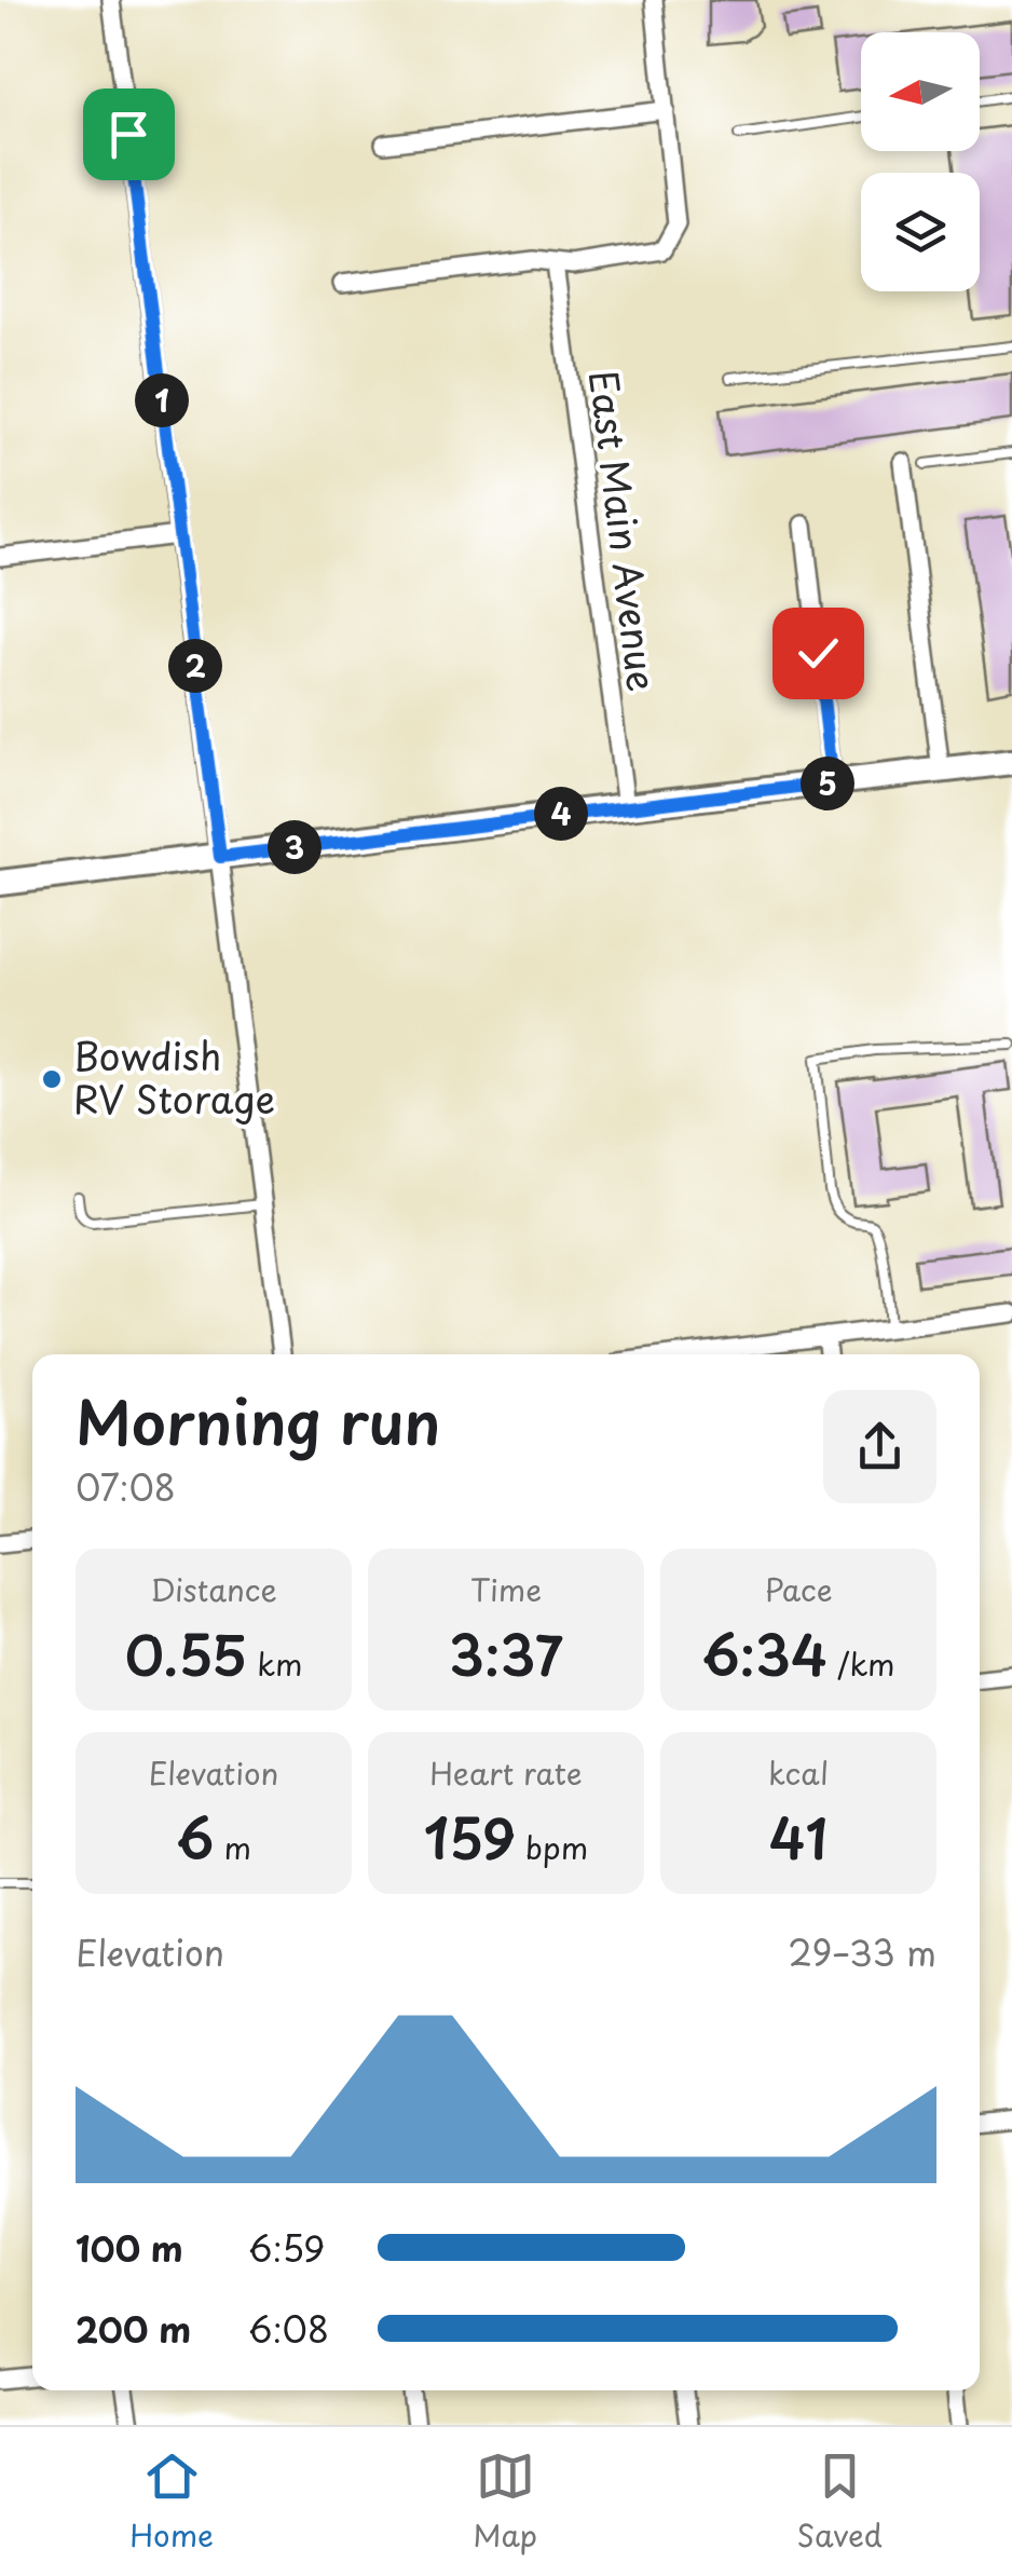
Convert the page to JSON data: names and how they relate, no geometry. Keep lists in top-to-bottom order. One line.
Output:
{"streets":{"street":["East Main Avenue"]},"places":["Bowdish RV Storage"],"north":"left","page":{"pins":["1","2","5","4","3"],"heading":["Morning run","07:08"],"stats":[["Distance","0.55 km"],["Time","3:37"],["Pace","6:34 /km"],["Elevation","6 m"],["Heart rate","159 bpm"],["kcal","41"]],"chart":["Elevation","29–33 m"],"list":[{"name":"100 m","note":"6:59"},{"name":"200 m","note":"6:08"}],"tabs":["Home","Map","Saved"]}}
